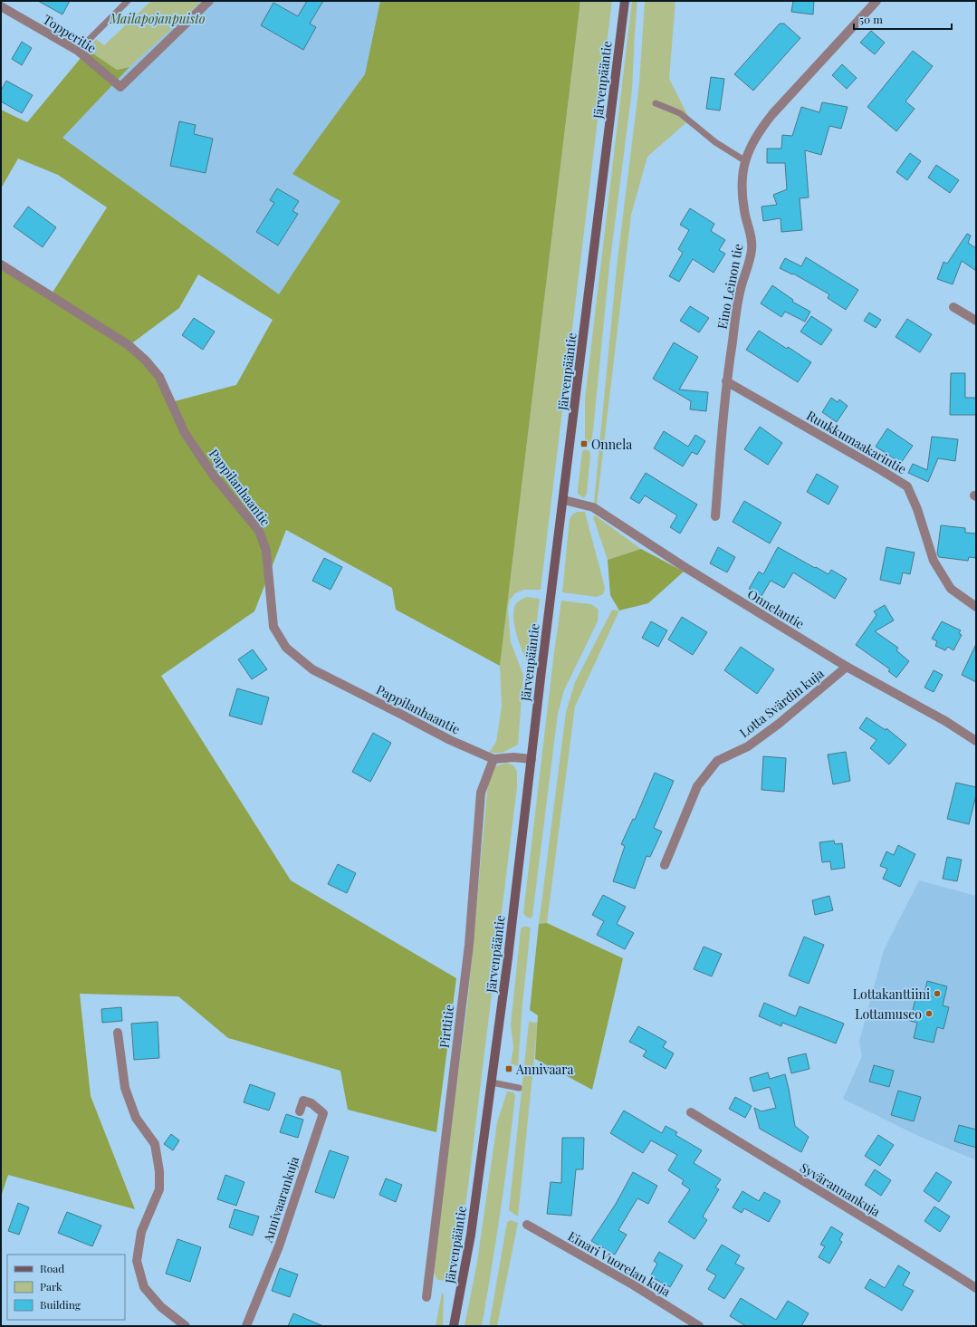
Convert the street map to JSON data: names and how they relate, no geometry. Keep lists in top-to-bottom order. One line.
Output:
{"streets":{"main road":["Järvenpääntie"],"street":["Topperitie","Eino Leinon tie","Ruukkumaakarintie","Pappilanhaantie","Onnelantie","Lotta Svärdin kuja","Pirttitie","Syvärannankuja","Annivaarankuja","Einari Vuorelan kuja"]},"crossings":[["Järvenpääntie","Pappilanhaantie"],["Järvenpääntie","Onnelantie"],["Eino Leinon tie","Ruukkumaakarintie"],["Pappilanhaantie","Pirttitie"],["Onnelantie","Lotta Svärdin kuja"]],"parks":["Mailapojanpuisto"],"places":{"transit":["Onnela","Annivaara"],"other":["Lottakanttiini","Lottamuseo"]},"legend":["Road","Park","Building"],"scale_bar":"50 m"}
